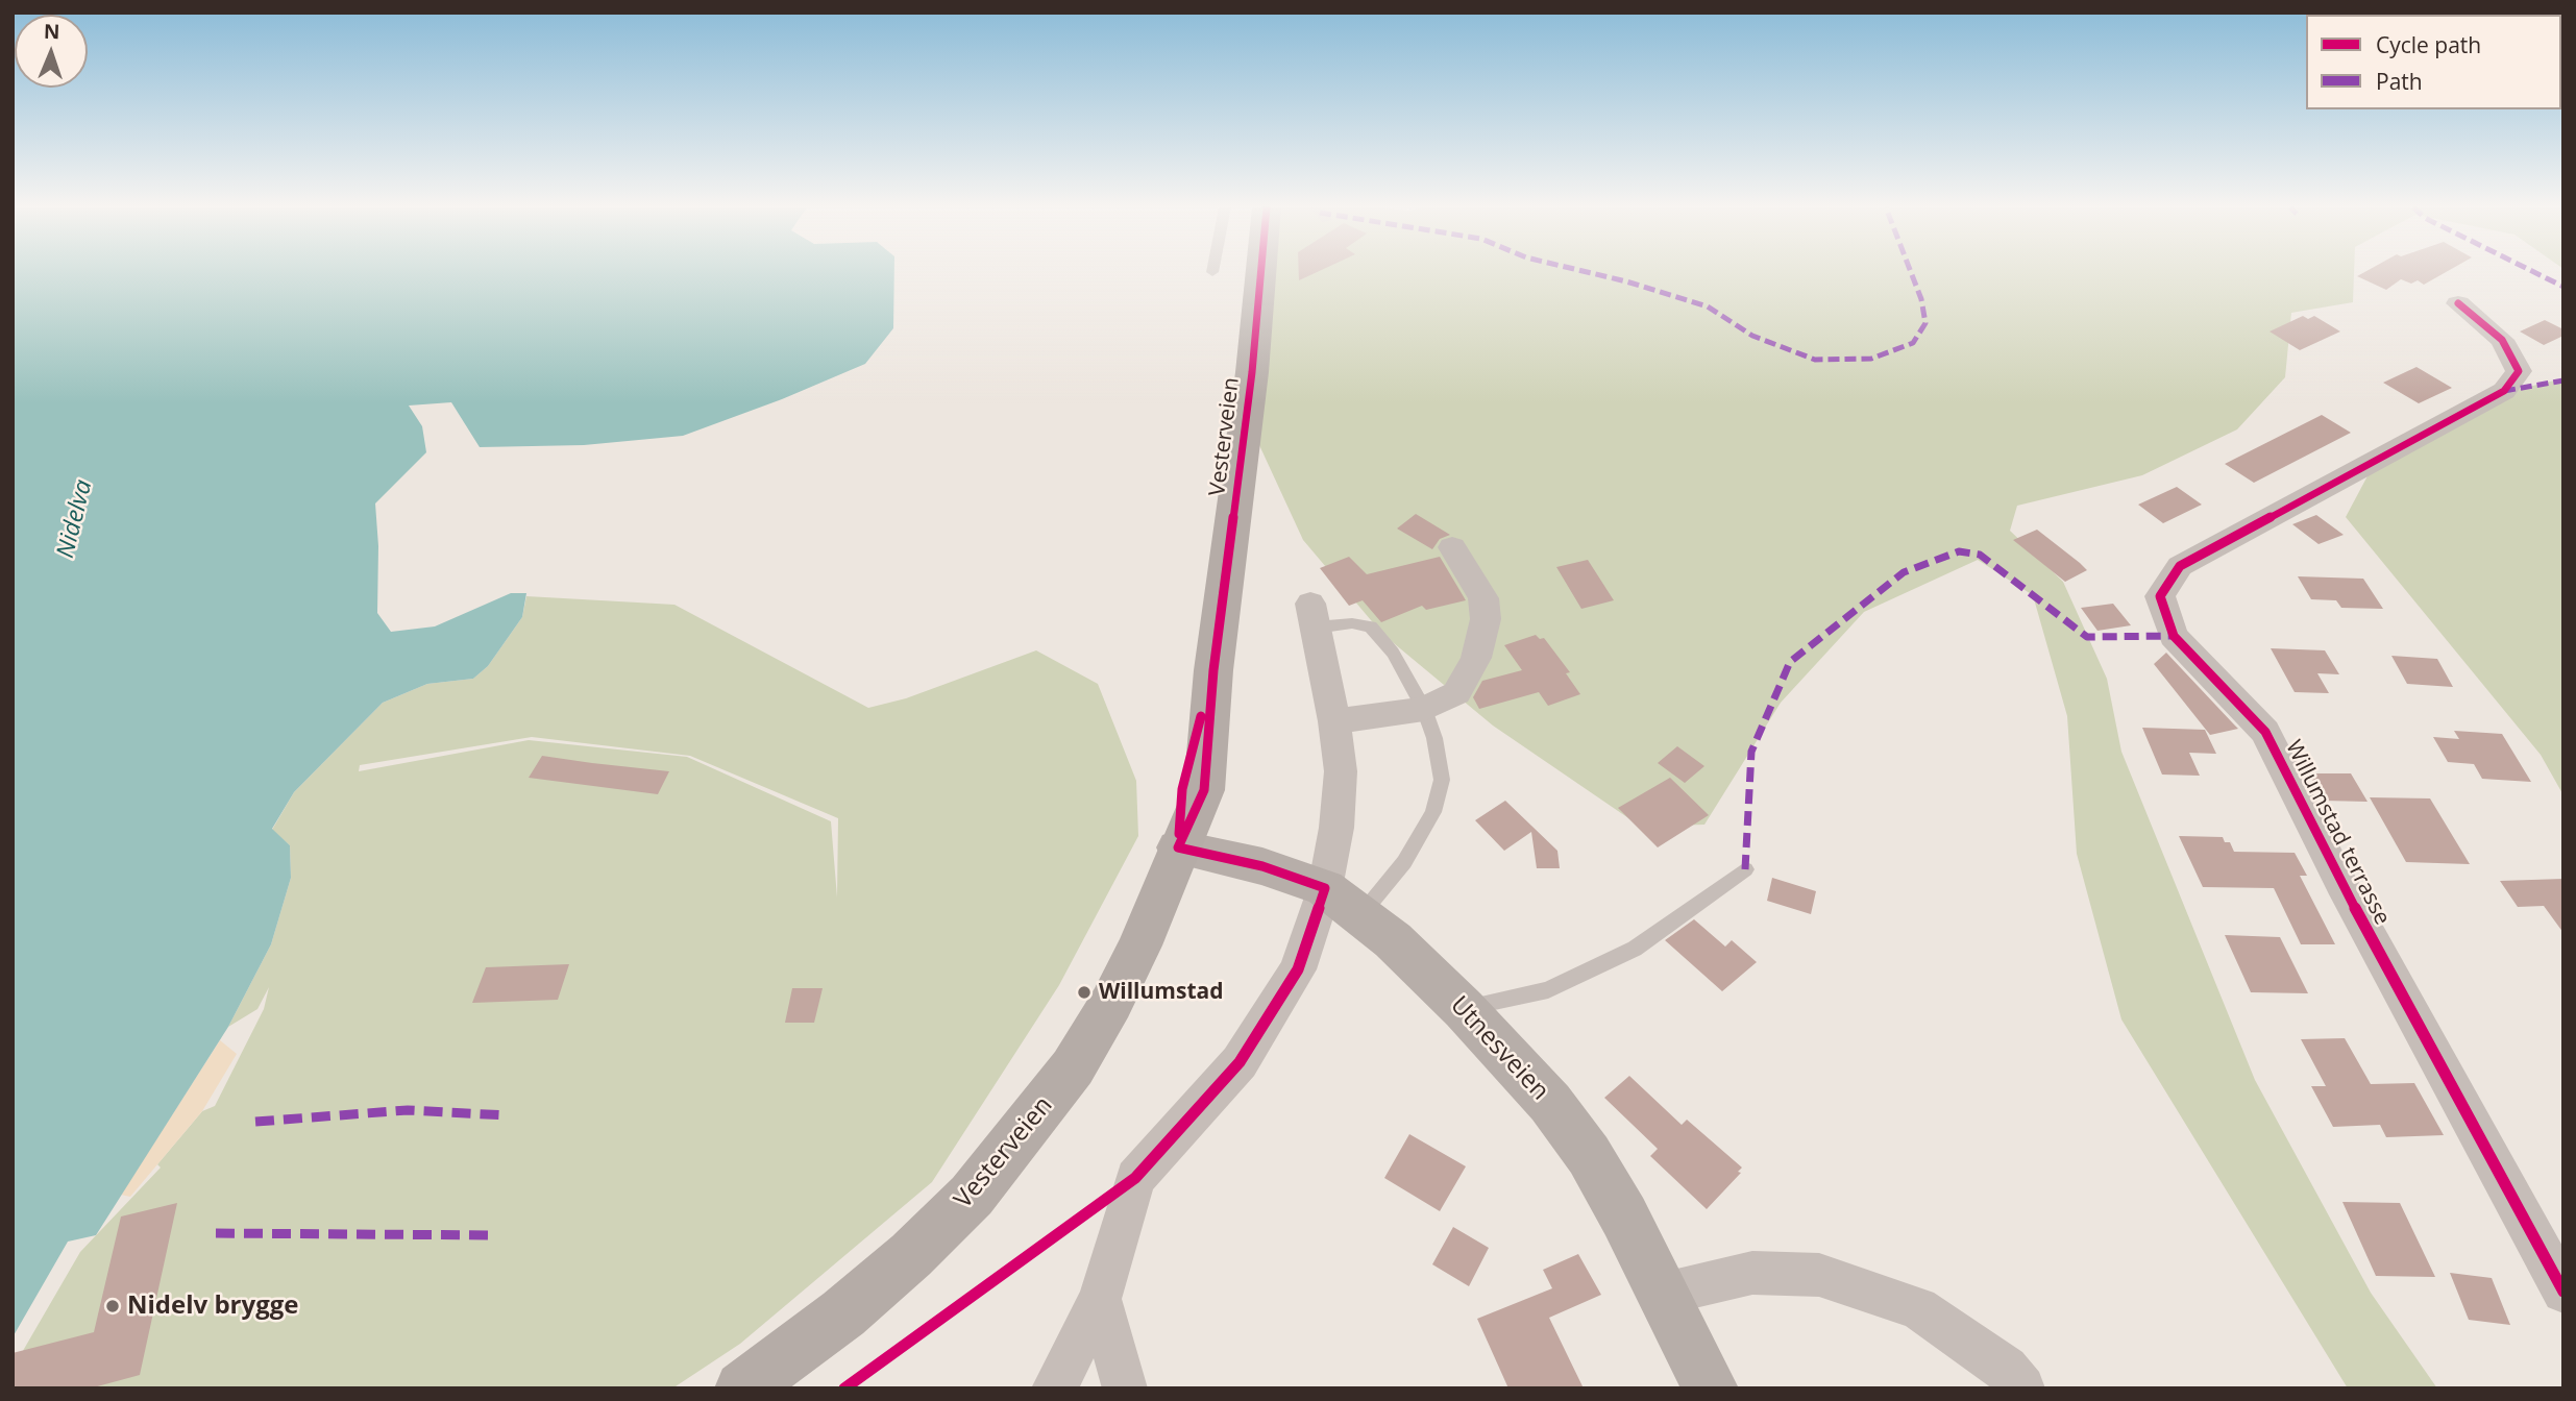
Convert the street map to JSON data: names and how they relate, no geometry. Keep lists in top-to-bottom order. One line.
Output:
{"streets":{"main road":["Vesterveien","Utnesveien"],"street":["Willumstad terrasse"]},"crossings":[["Vesterveien","Utnesveien"]],"water":["Nidelva"],"places":["Willumstad","Nidelv brygge"],"legend":["Cycle path","Path"],"north":"top"}
